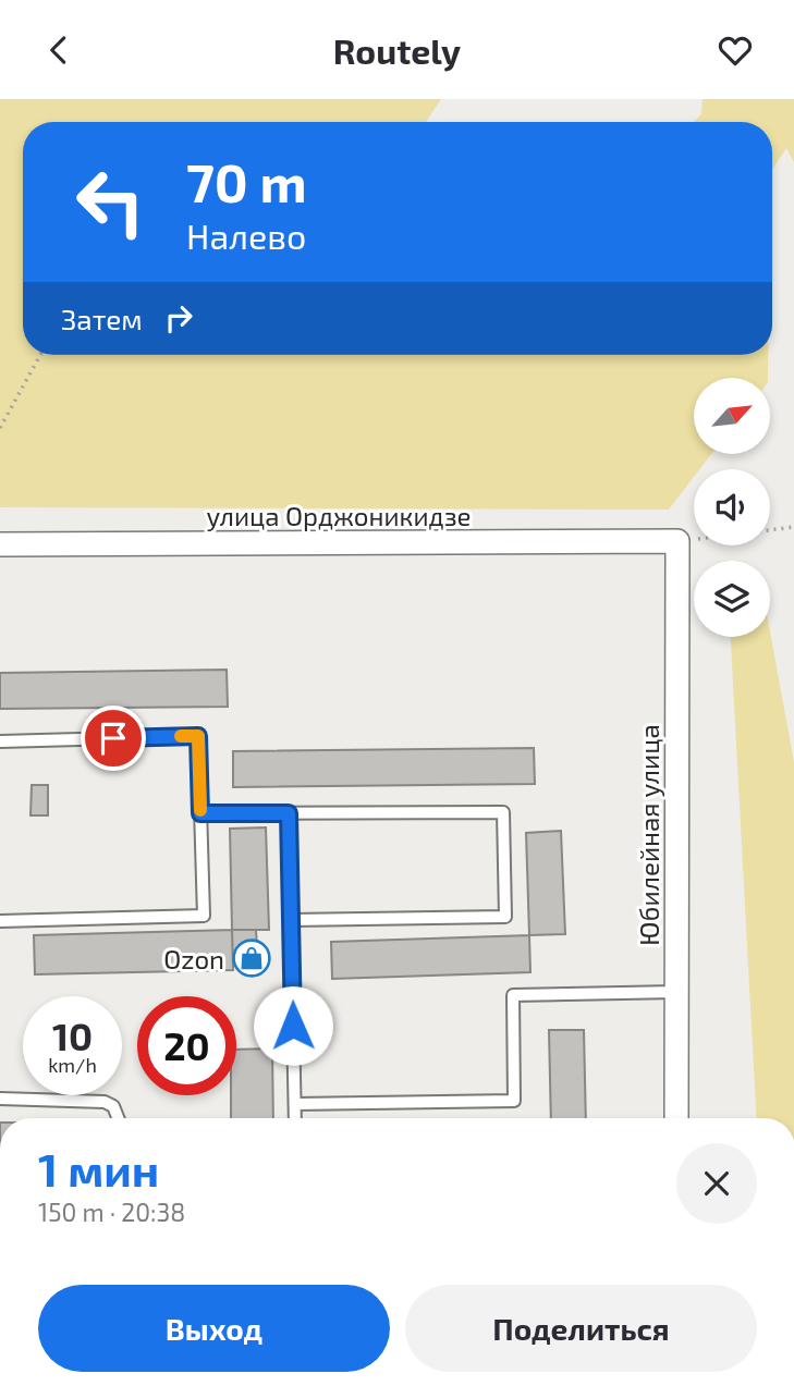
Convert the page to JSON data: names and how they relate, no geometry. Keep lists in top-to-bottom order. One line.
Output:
{"streets":{"street":["улица Орджоникидзе","Юбилейная улица"]},"crossings":[["улица Орджоникидзе","Юбилейная улица"]],"places":{"shop":["Ozon"]},"north":"top right","page":{"header":"Routely","turn":["70 m","Налево"],"then":"Затем","speed":"10 km/h","limit":"20","heading":["1 мин","150 m · 20:38"],"buttons":["Выход","Поделиться"]}}
